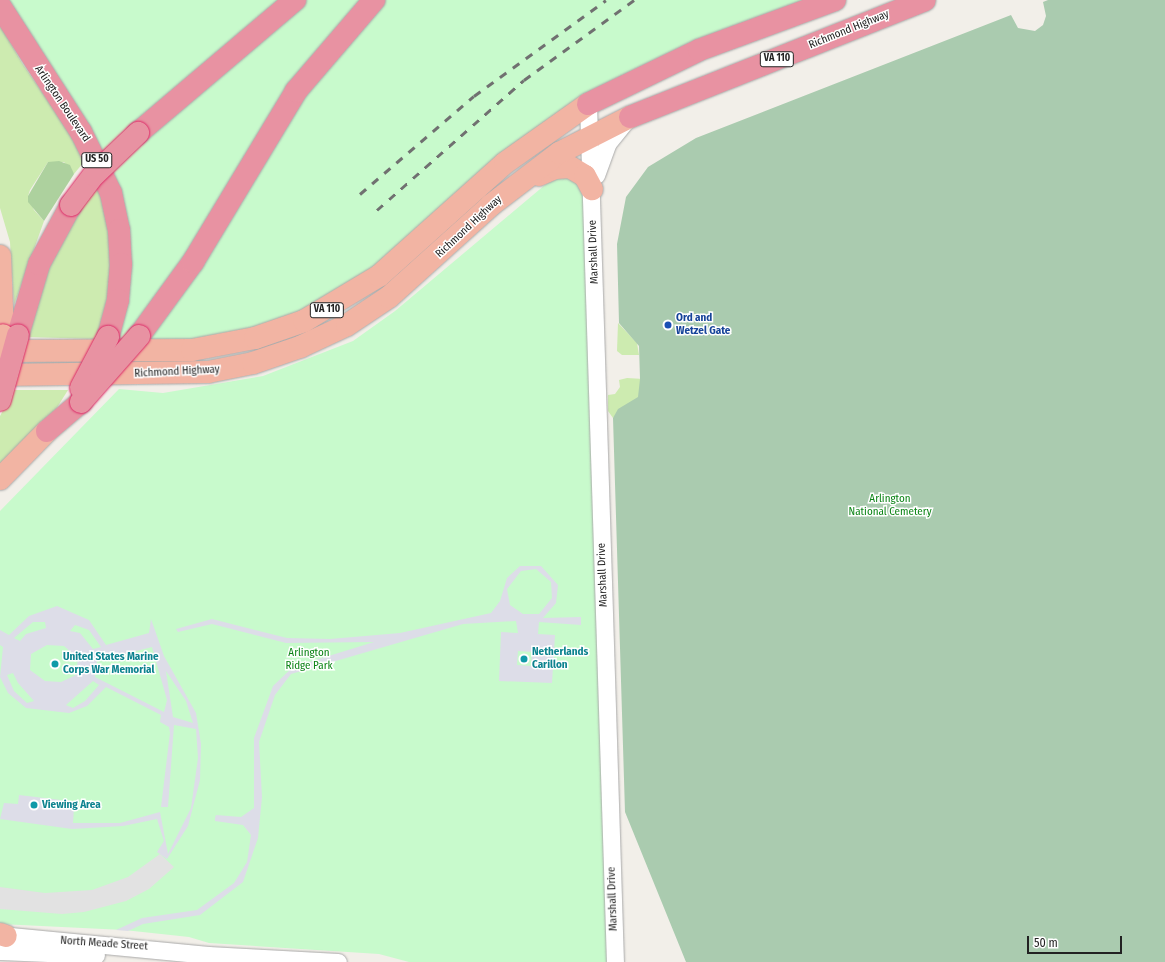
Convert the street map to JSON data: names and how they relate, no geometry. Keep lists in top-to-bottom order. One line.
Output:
{"streets":{"highway":["Richmond Highway","VA 110","Arlington Boulevard","US 50"],"street":["Marshall Drive","North Meade Street"]},"crossings":[["Richmond Highway","Marshall Drive"]],"parks":["Arlington National Cemetery","Arlington Ridge Park"],"places":["Ord and Wetzel Gate","Netherlands Carillon","United States Marine Corps War Memorial","Viewing Area"],"scale_bar":"50 m"}
